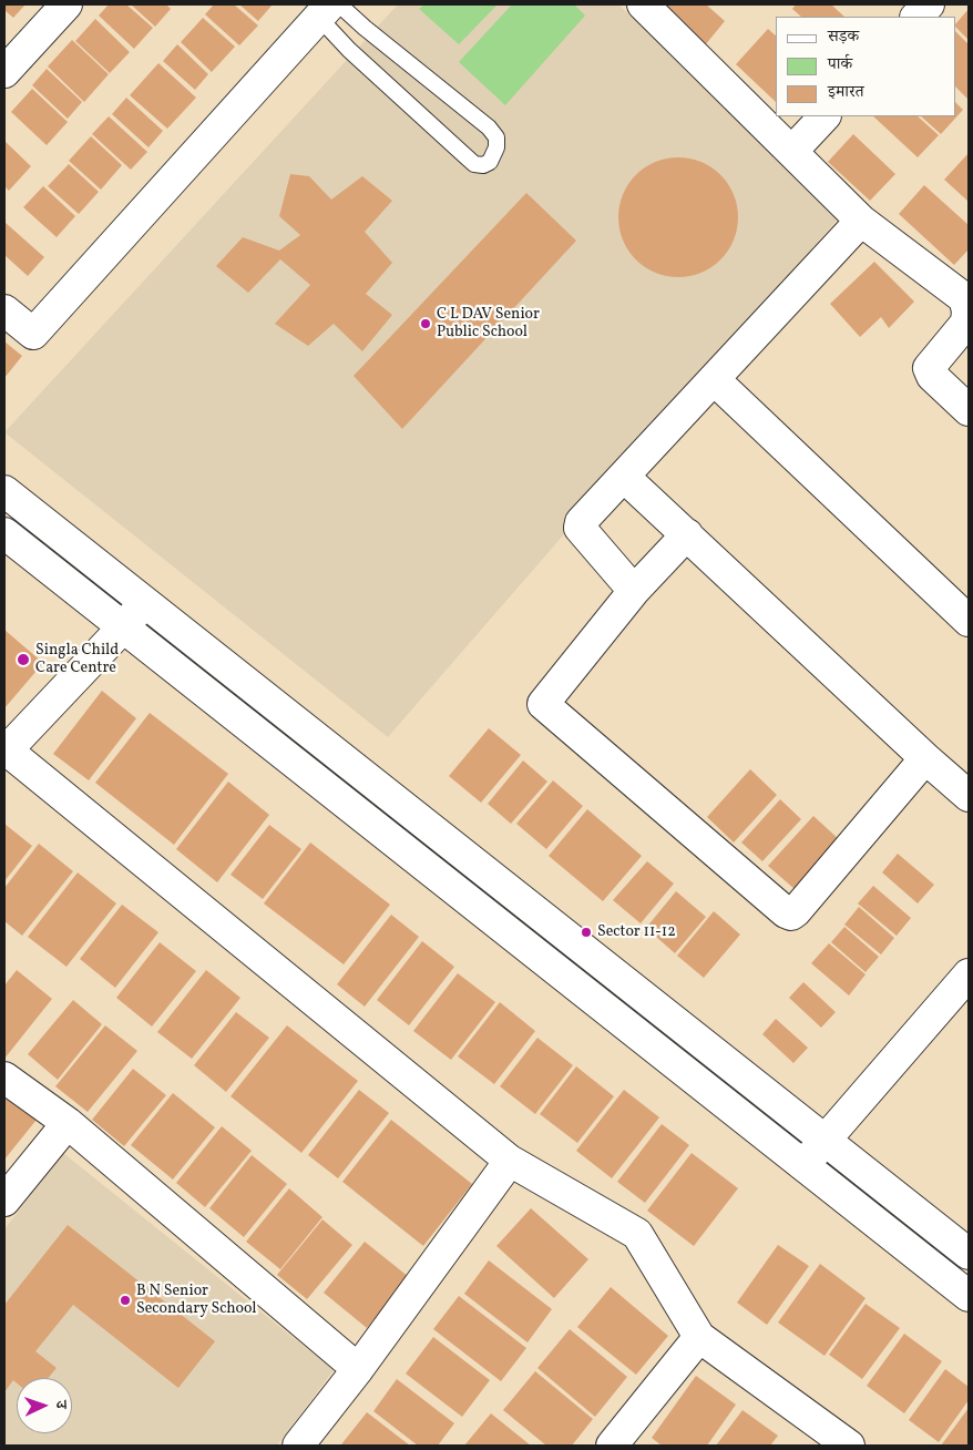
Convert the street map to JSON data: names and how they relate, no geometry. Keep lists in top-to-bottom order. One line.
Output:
{"places":["C L DAV Senior Public School","Singla Child Care Centre","Sector 11-12","B N Senior Secondary School"],"legend":["सड़क","पार्क","इमारत"],"north":"right"}
